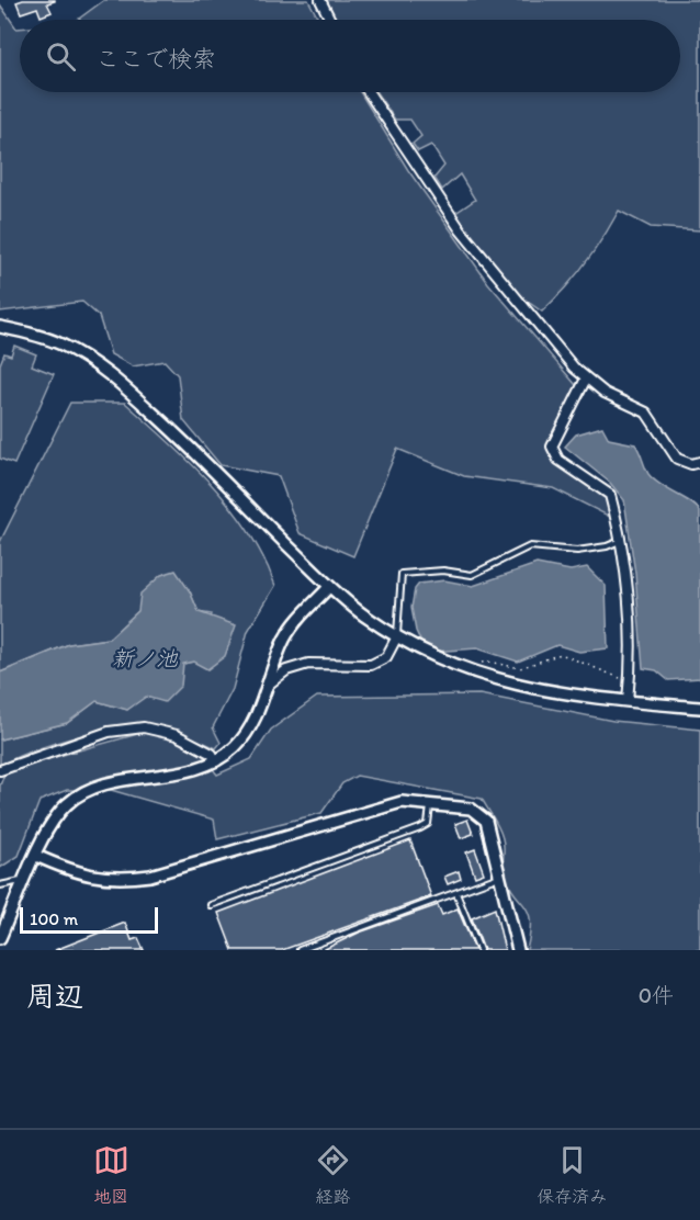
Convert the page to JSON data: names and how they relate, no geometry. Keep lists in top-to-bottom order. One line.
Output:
{"water":["新ノ池"],"scale_bar":"100 m","page":{"search":"ここで検索","scale":"100 m","heading":["周辺","0件"],"nav":["地図","経路","保存済み"]}}
